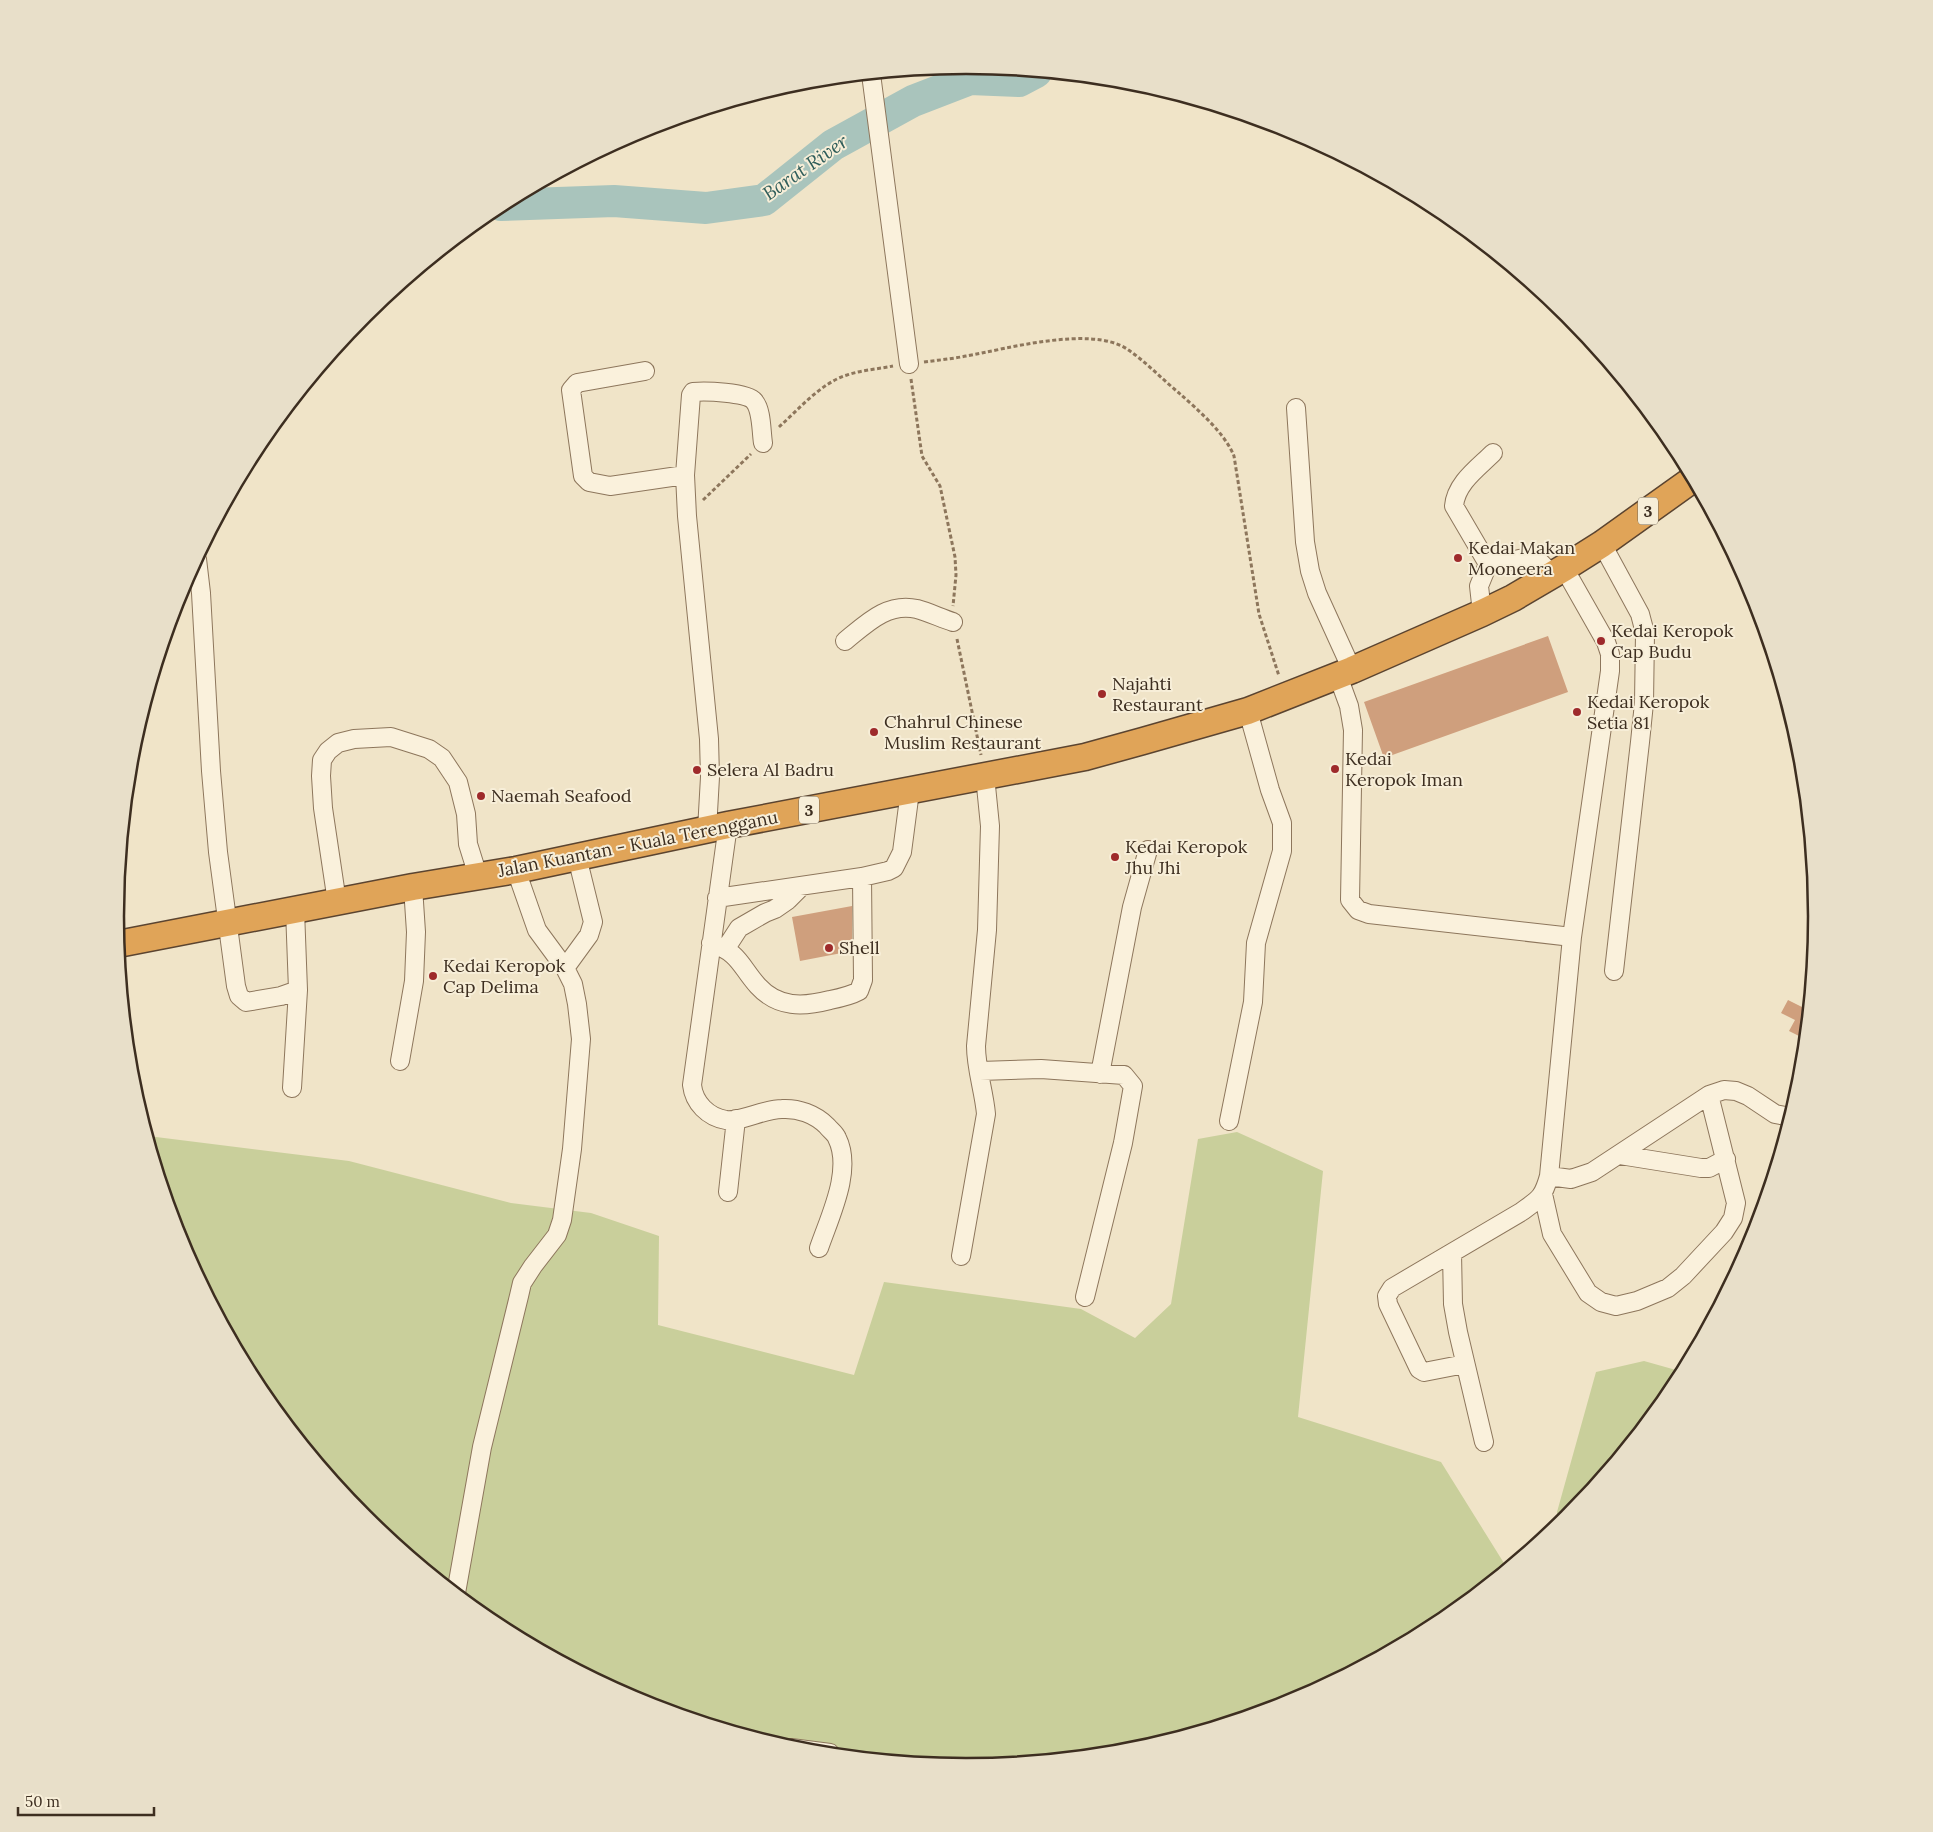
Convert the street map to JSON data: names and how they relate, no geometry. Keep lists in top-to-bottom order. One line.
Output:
{"streets":{"highway":["3","Jalan Kuantan - Kuala Terengganu"]},"water":["Barat River"],"places":["Kedai Makan Mooneera","Kedai Keropok Cap Budu","Najahti Restaurant","Kedai Keropok Setia 81","Chahrul Chinese Muslim Restaurant","Kedai Keropok Iman","Selera Al Badru","Naemah Seafood","Kedai Keropok Jhu Jhi","Shell","Kedai Keropok Cap Delima"],"scale_bar":"50 m"}
